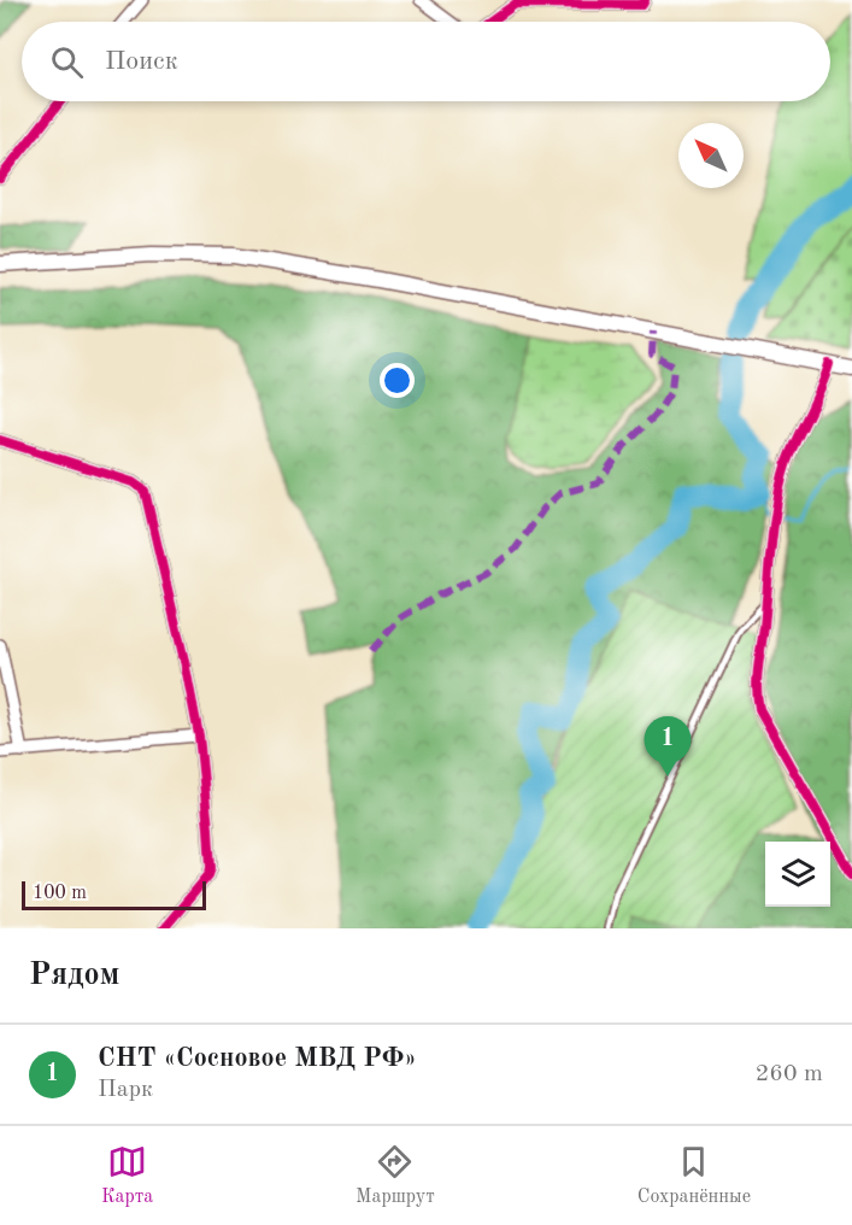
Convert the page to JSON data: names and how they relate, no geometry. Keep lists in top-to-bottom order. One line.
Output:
{"scale_bar":"100 m","north":"top left","page":{"search":"Поиск","pins":"1","scale":"100 m","heading":"Рядом","list":[{"mark":"1","name":"СНТ «Сосновое МВД РФ»","note":"Парк","value":"260 m"}],"nav":["Карта","Маршрут","Сохранённые"]}}
